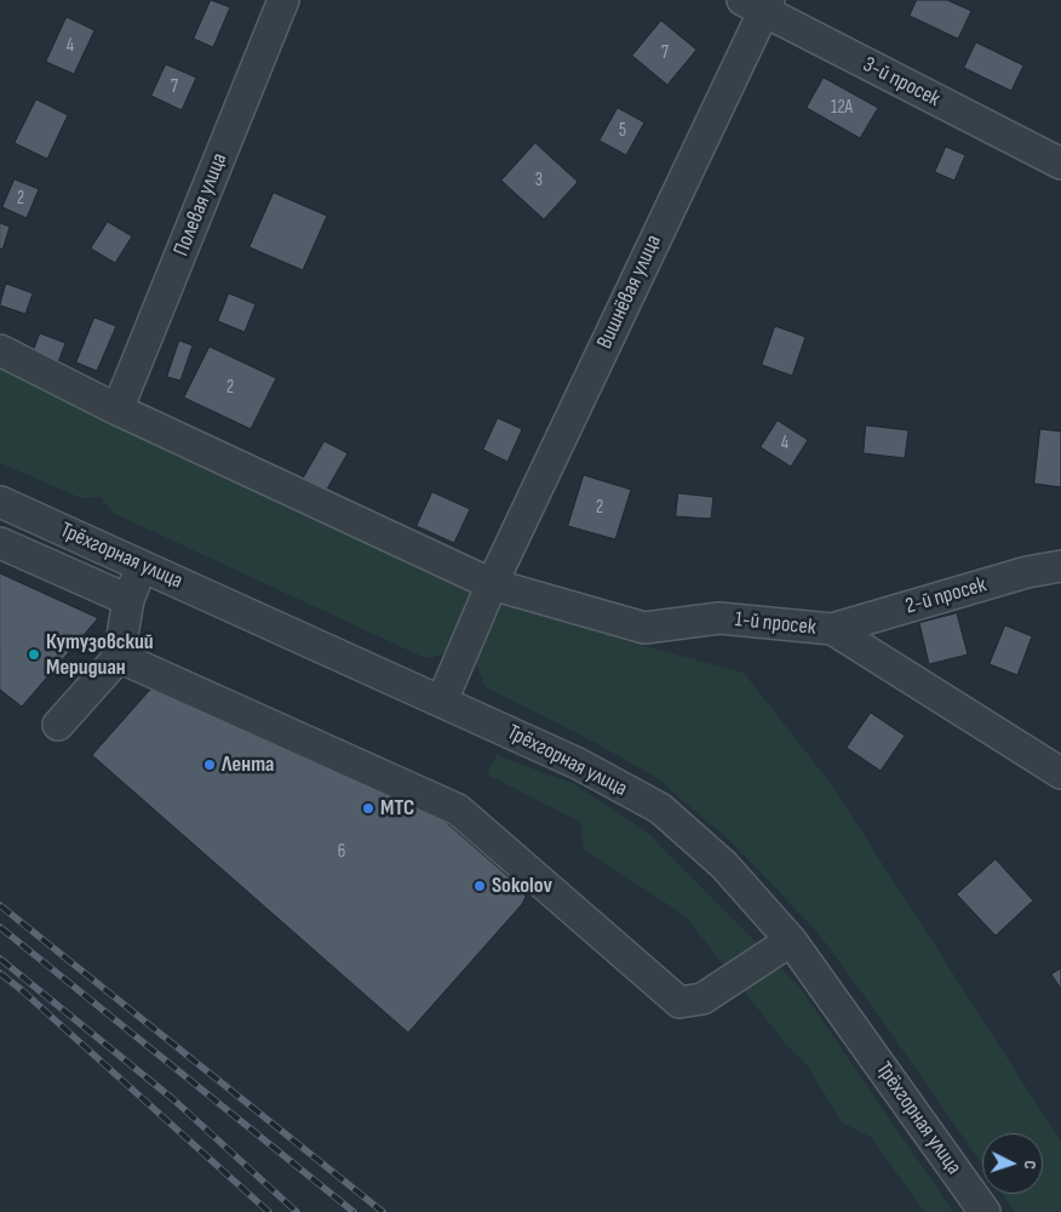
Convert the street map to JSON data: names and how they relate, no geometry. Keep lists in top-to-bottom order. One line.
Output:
{"streets":{"street":["3-й просек","Полевая улица","Вишнёвая улица","Трёхгорная улица","2-й просек","1-й просек"]},"crossings":[["3-й просек","Вишнёвая улица"],["Полевая улица","1-й просек"],["Вишнёвая улица","Трёхгорная улица"],["Вишнёвая улица","1-й просек"],["2-й просек","1-й просек"]],"places":["Кутузовский Меридиан","Лента","МТС","Sokolov"],"house_numbers":["4","7","7","12А","5","3","2","2","4","2","6"],"north":"right"}
